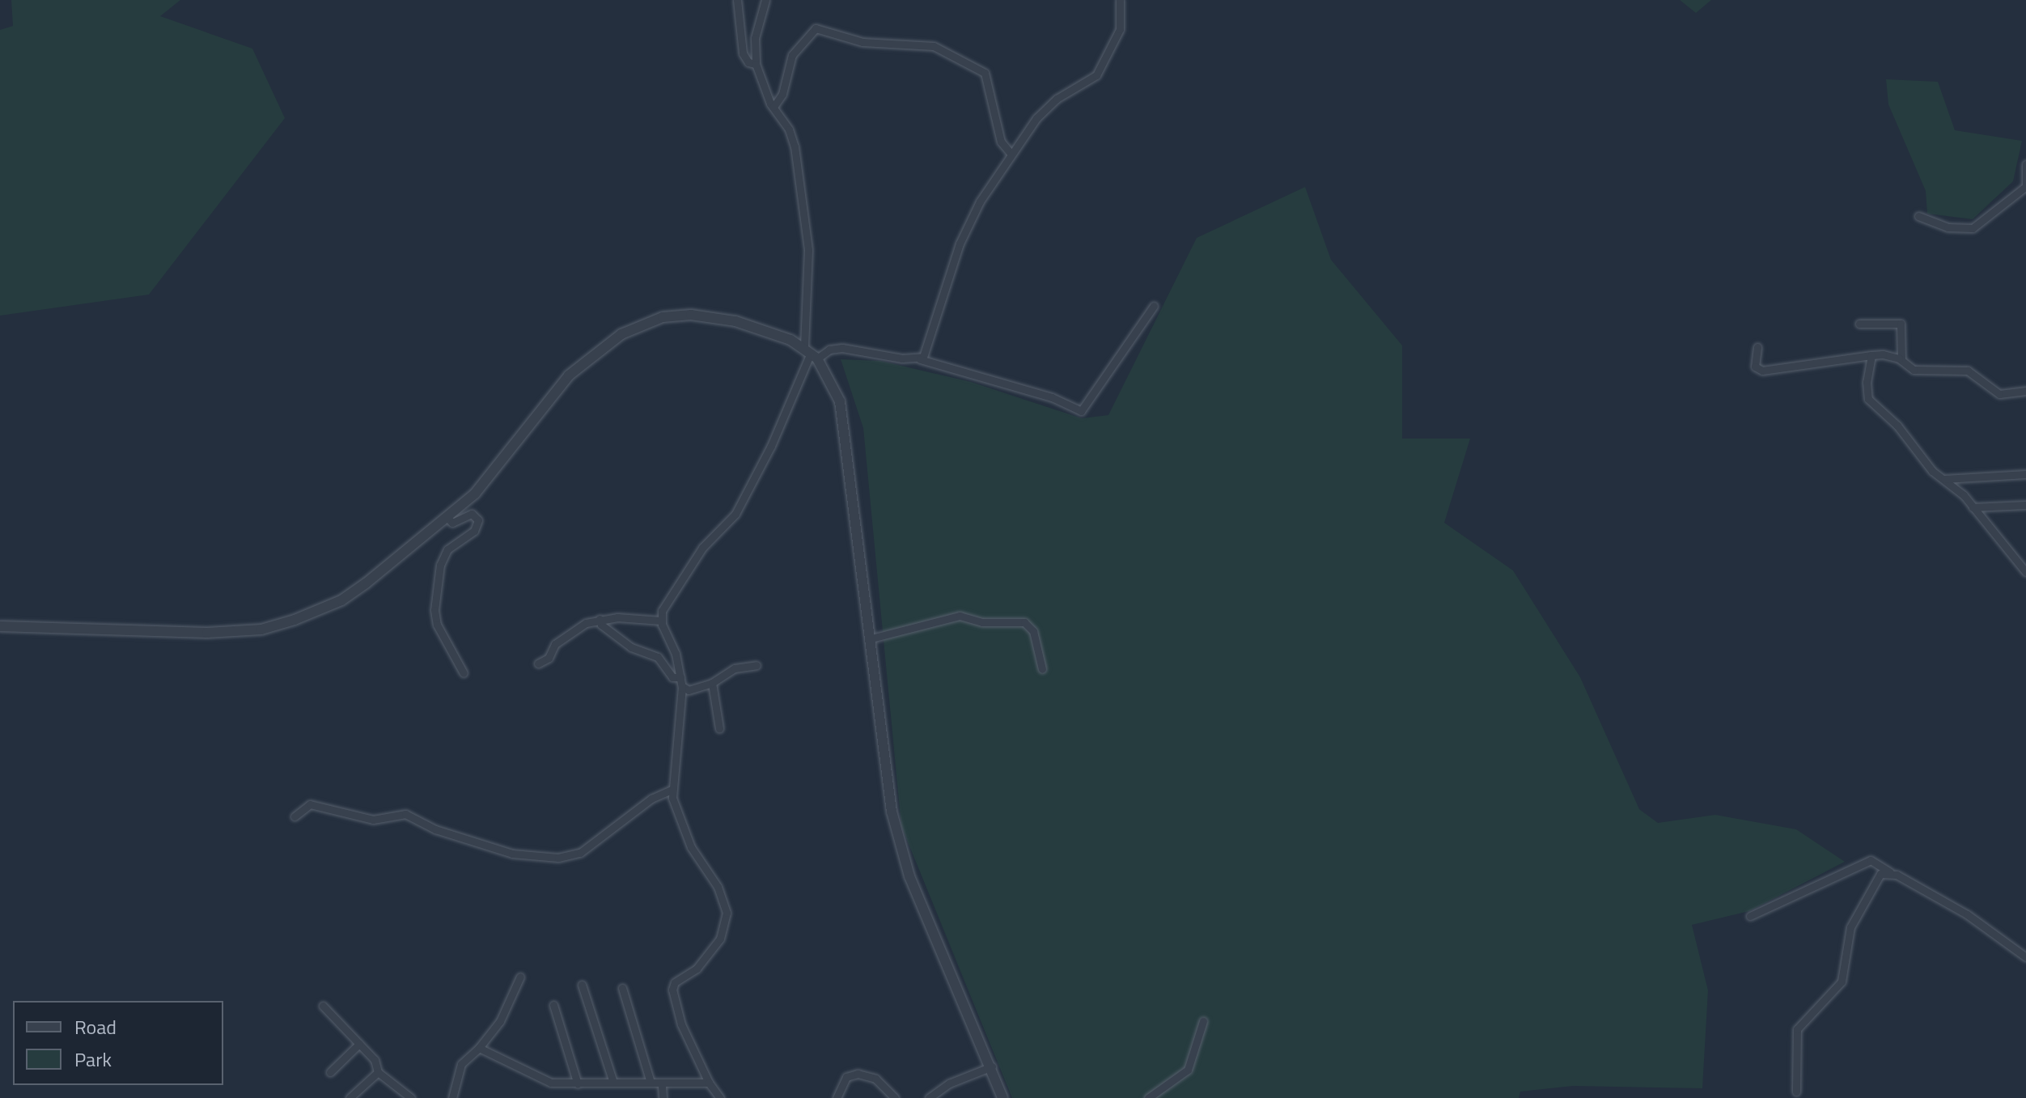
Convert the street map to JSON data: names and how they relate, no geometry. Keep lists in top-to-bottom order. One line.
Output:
{"legend":["Road","Park"]}
